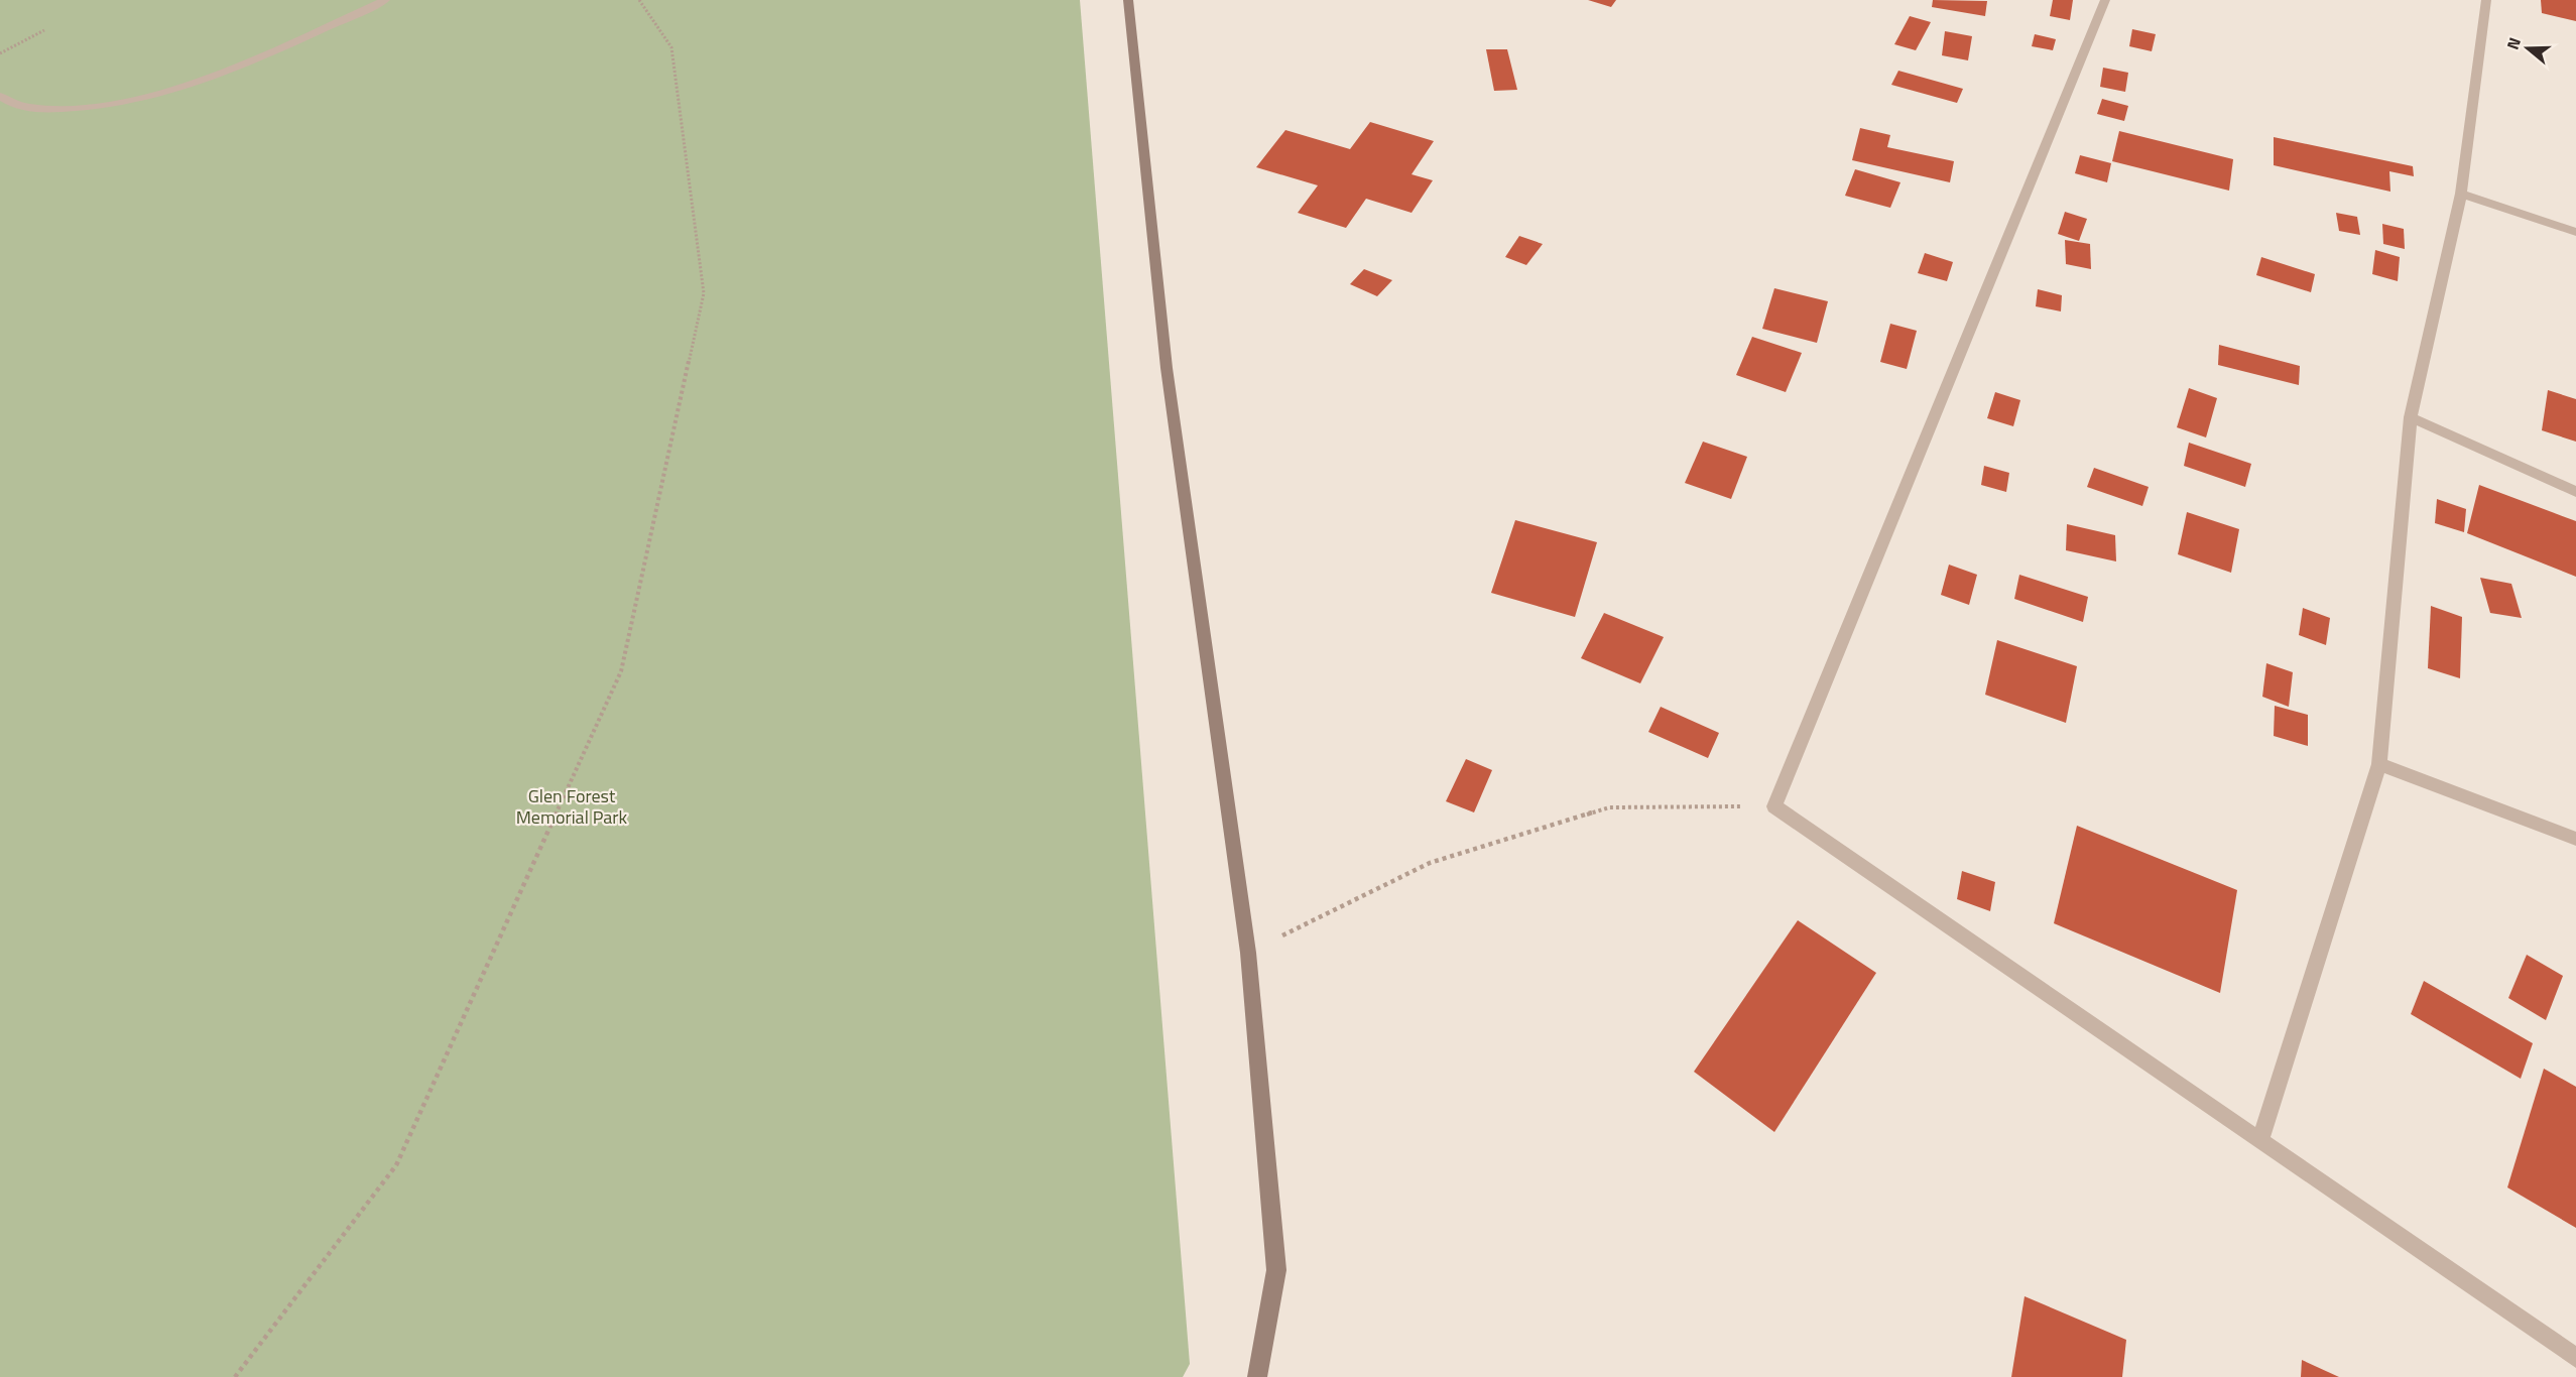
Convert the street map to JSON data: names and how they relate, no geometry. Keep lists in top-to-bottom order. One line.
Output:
{"parks":["Glen Forest Memorial Park"],"north":"left"}
